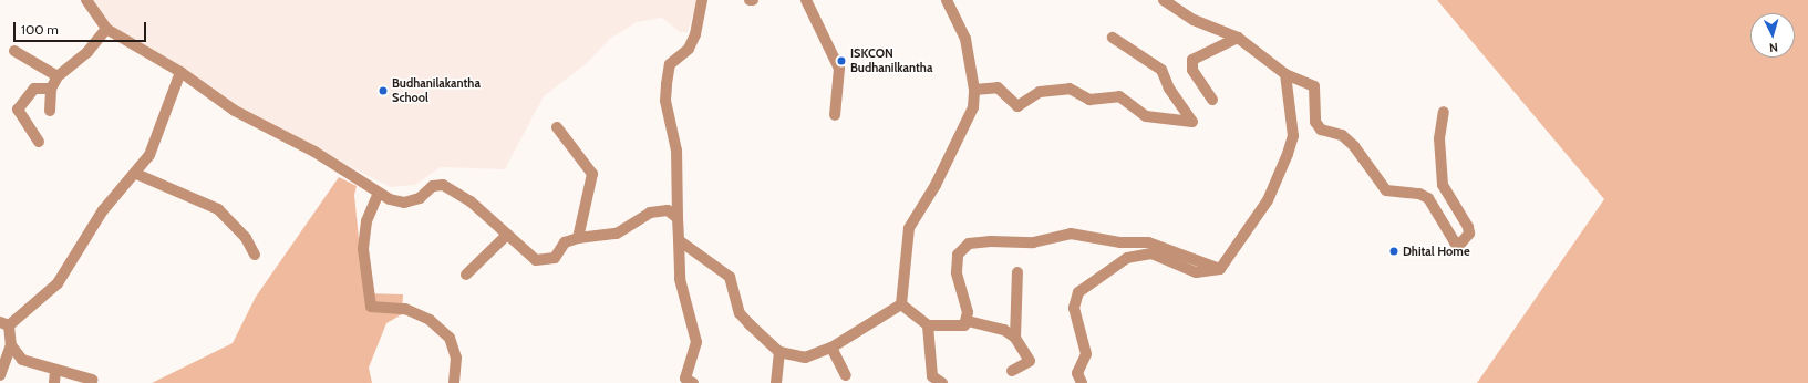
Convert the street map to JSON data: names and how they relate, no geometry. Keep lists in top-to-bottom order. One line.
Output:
{"places":["ISKCON Budhanilkantha","Budhanilakantha School","Dhital Home"],"scale_bar":"100 m","north":"bottom"}
